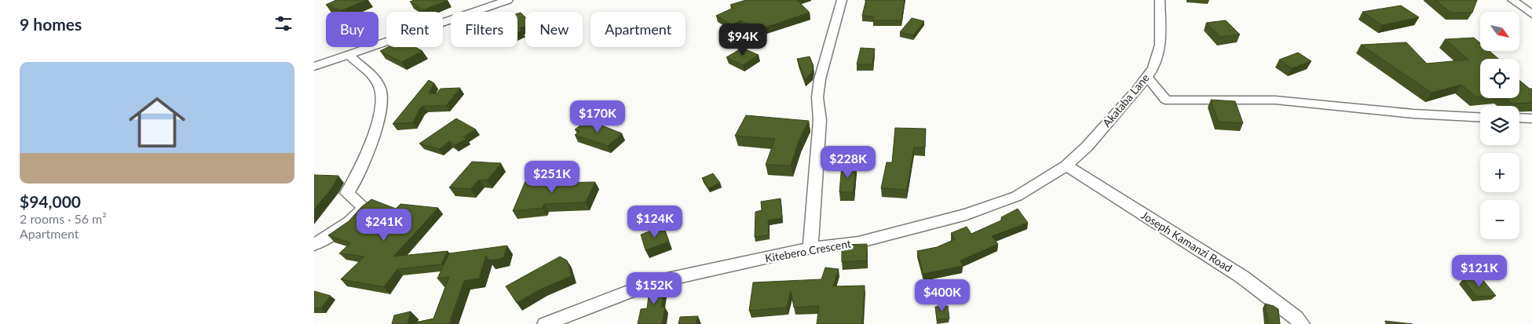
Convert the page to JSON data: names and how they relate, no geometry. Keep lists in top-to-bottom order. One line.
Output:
{"streets":{"street":["Akataba Lane","Joseph Kamanzi Road","Kitebero Crescent"]},"crossings":[["Akataba Lane","Joseph Kamanzi Road"],["Akataba Lane","Kitebero Crescent"],["Joseph Kamanzi Road","Kitebero Crescent"]],"north":"bottom right","page":{"heading":"9 homes","map_buttons":["+","−"],"chip":["Buy","Rent","Filters","New","Apartment"],"price":["$94K","$170K","$228K","$251K","$124K","$241K","$121K","$152K","$400K"],"list":[{"name":"$94,000","note":"2 rooms · 56 m² · Apartment"}]}}
